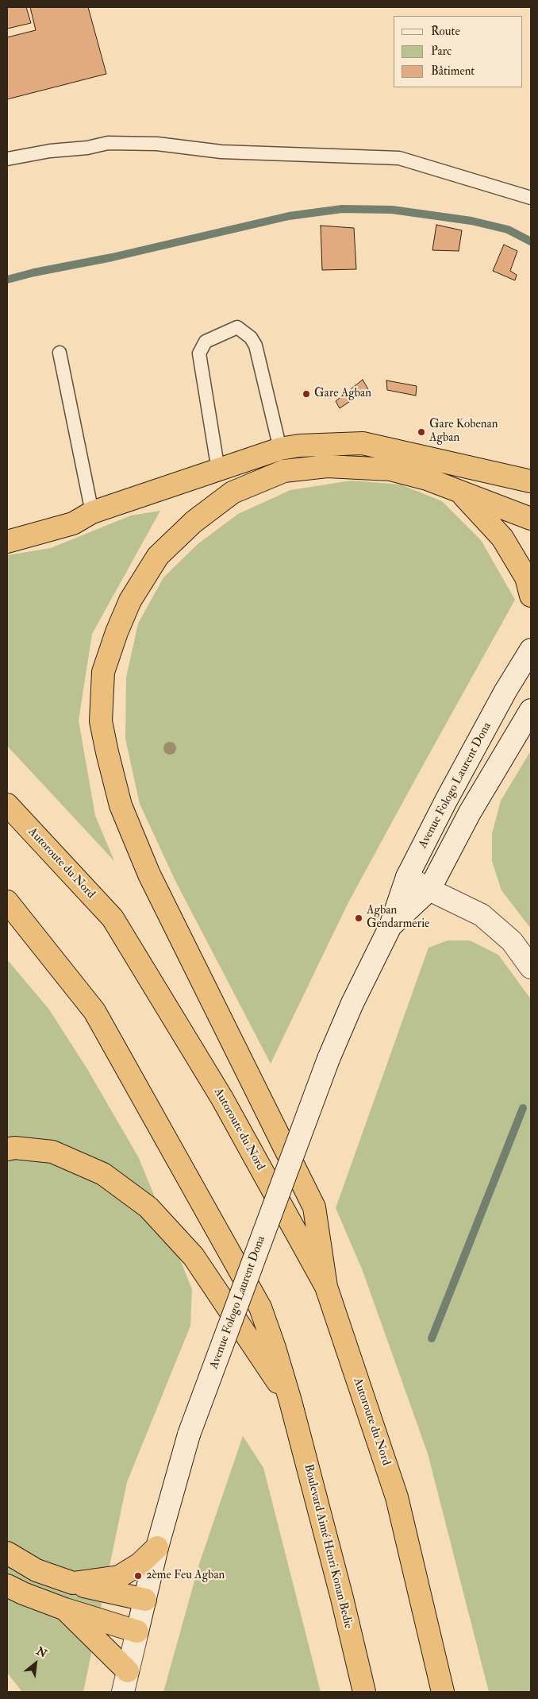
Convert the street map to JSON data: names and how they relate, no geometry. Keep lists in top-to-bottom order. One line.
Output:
{"streets":{"highway":["Autoroute du Nord","Boulevard Aimé Henri Konan Bedie"],"main road":["Avenue Fologo Laurent Dona"]},"places":["Gare Agban","Gare Kobenan Agban","Agban Gendarmerie","2ème Feu Agban"],"legend":["Route","Parc","Bâtiment"],"north":"top right"}
